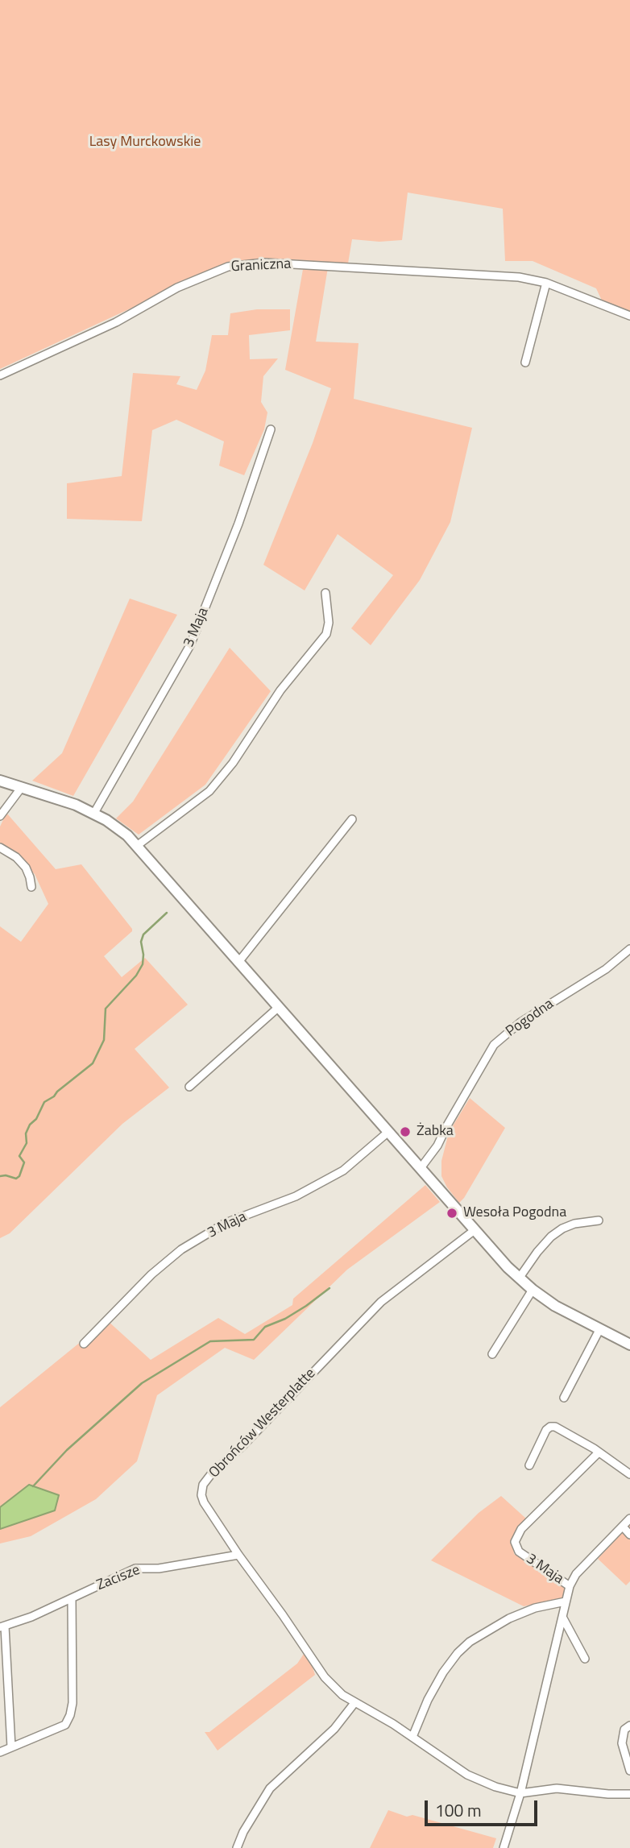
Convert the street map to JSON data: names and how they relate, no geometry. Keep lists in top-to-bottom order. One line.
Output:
{"streets":{"street":["Graniczna","3 Maja","Pogodna","Obrońców Westerplatte","Zacisze"]},"crossings":[["Obrońców Westerplatte","Zacisze"]],"parks":["Lasy Murckowskie"],"places":["Żabka","Wesoła Pogodna"],"scale_bar":"100 m"}
